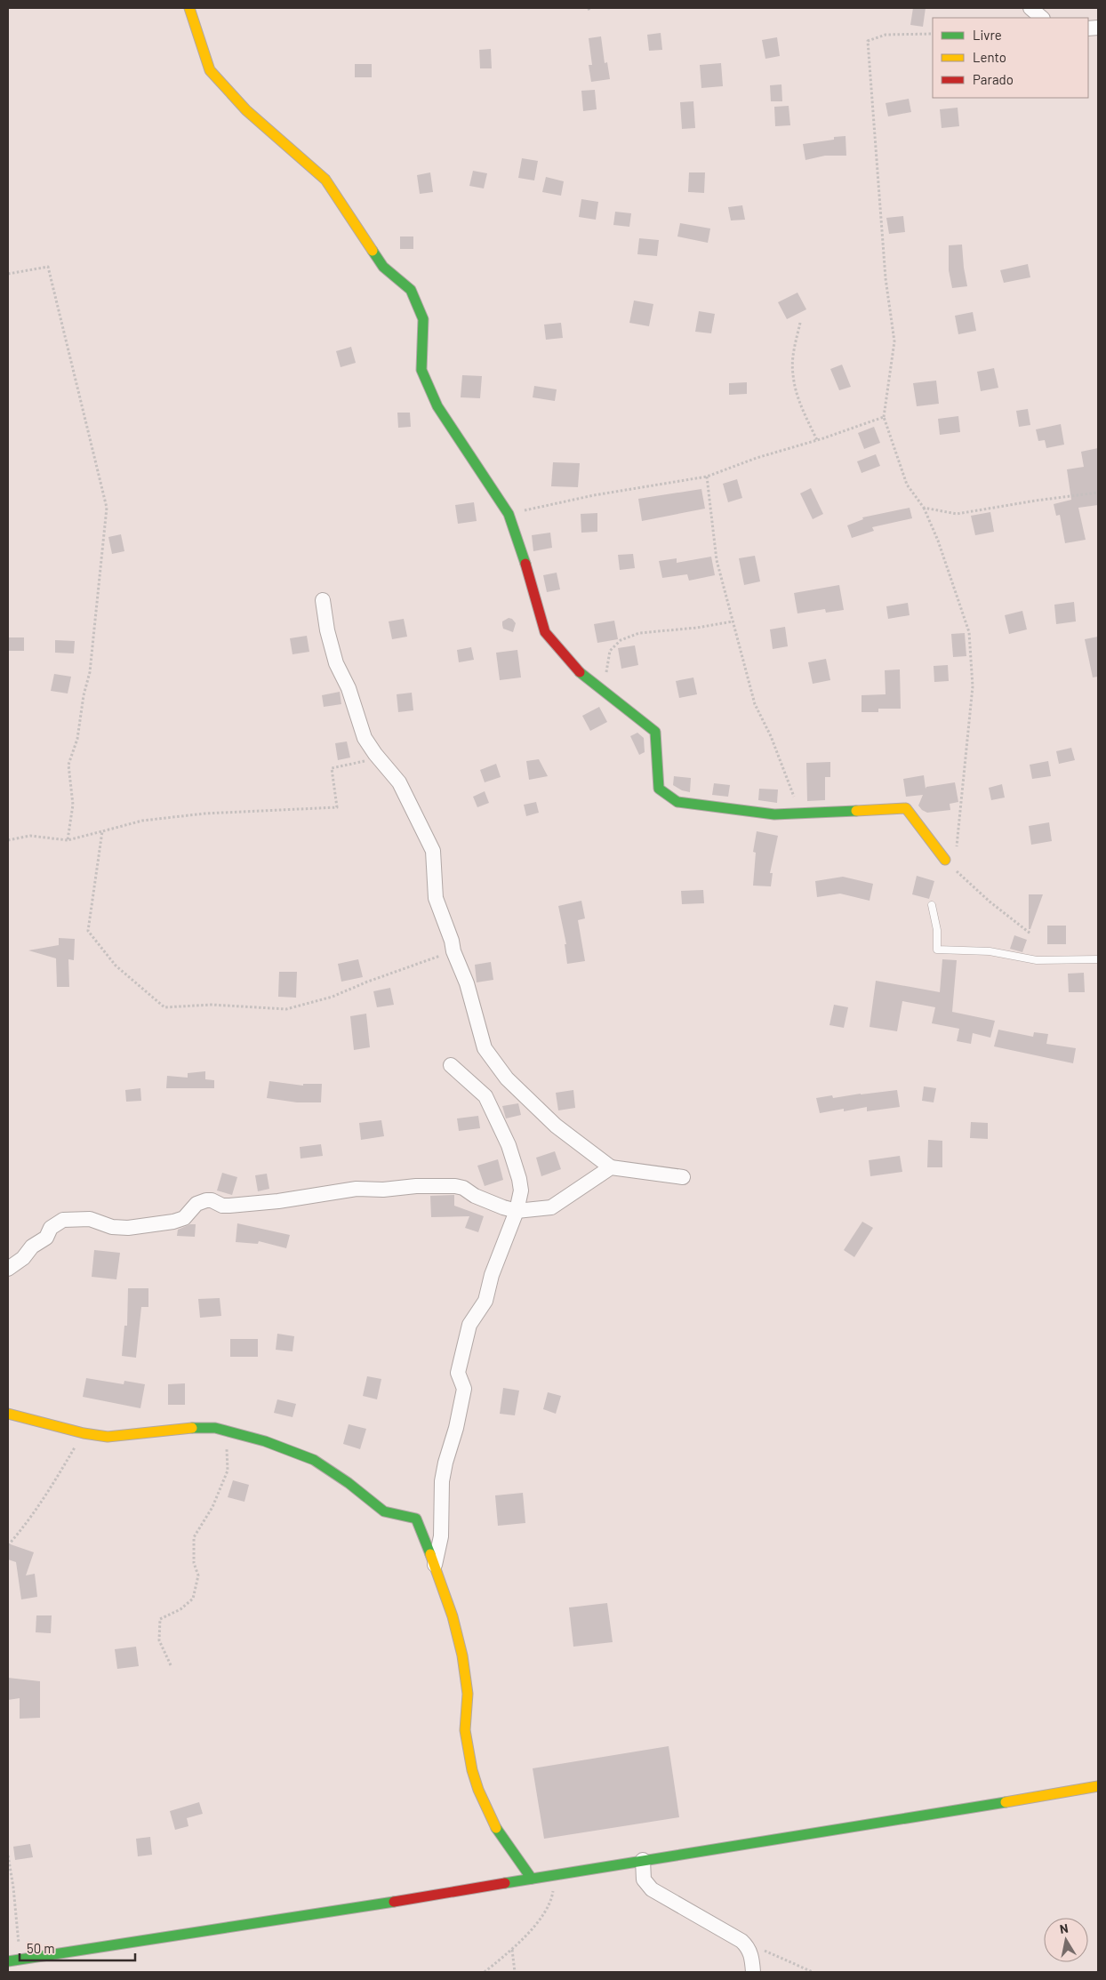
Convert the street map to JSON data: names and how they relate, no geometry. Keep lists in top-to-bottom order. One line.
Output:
{"legend":["Livre","Lento","Parado"],"scale_bar":"50 m","north":"top"}
